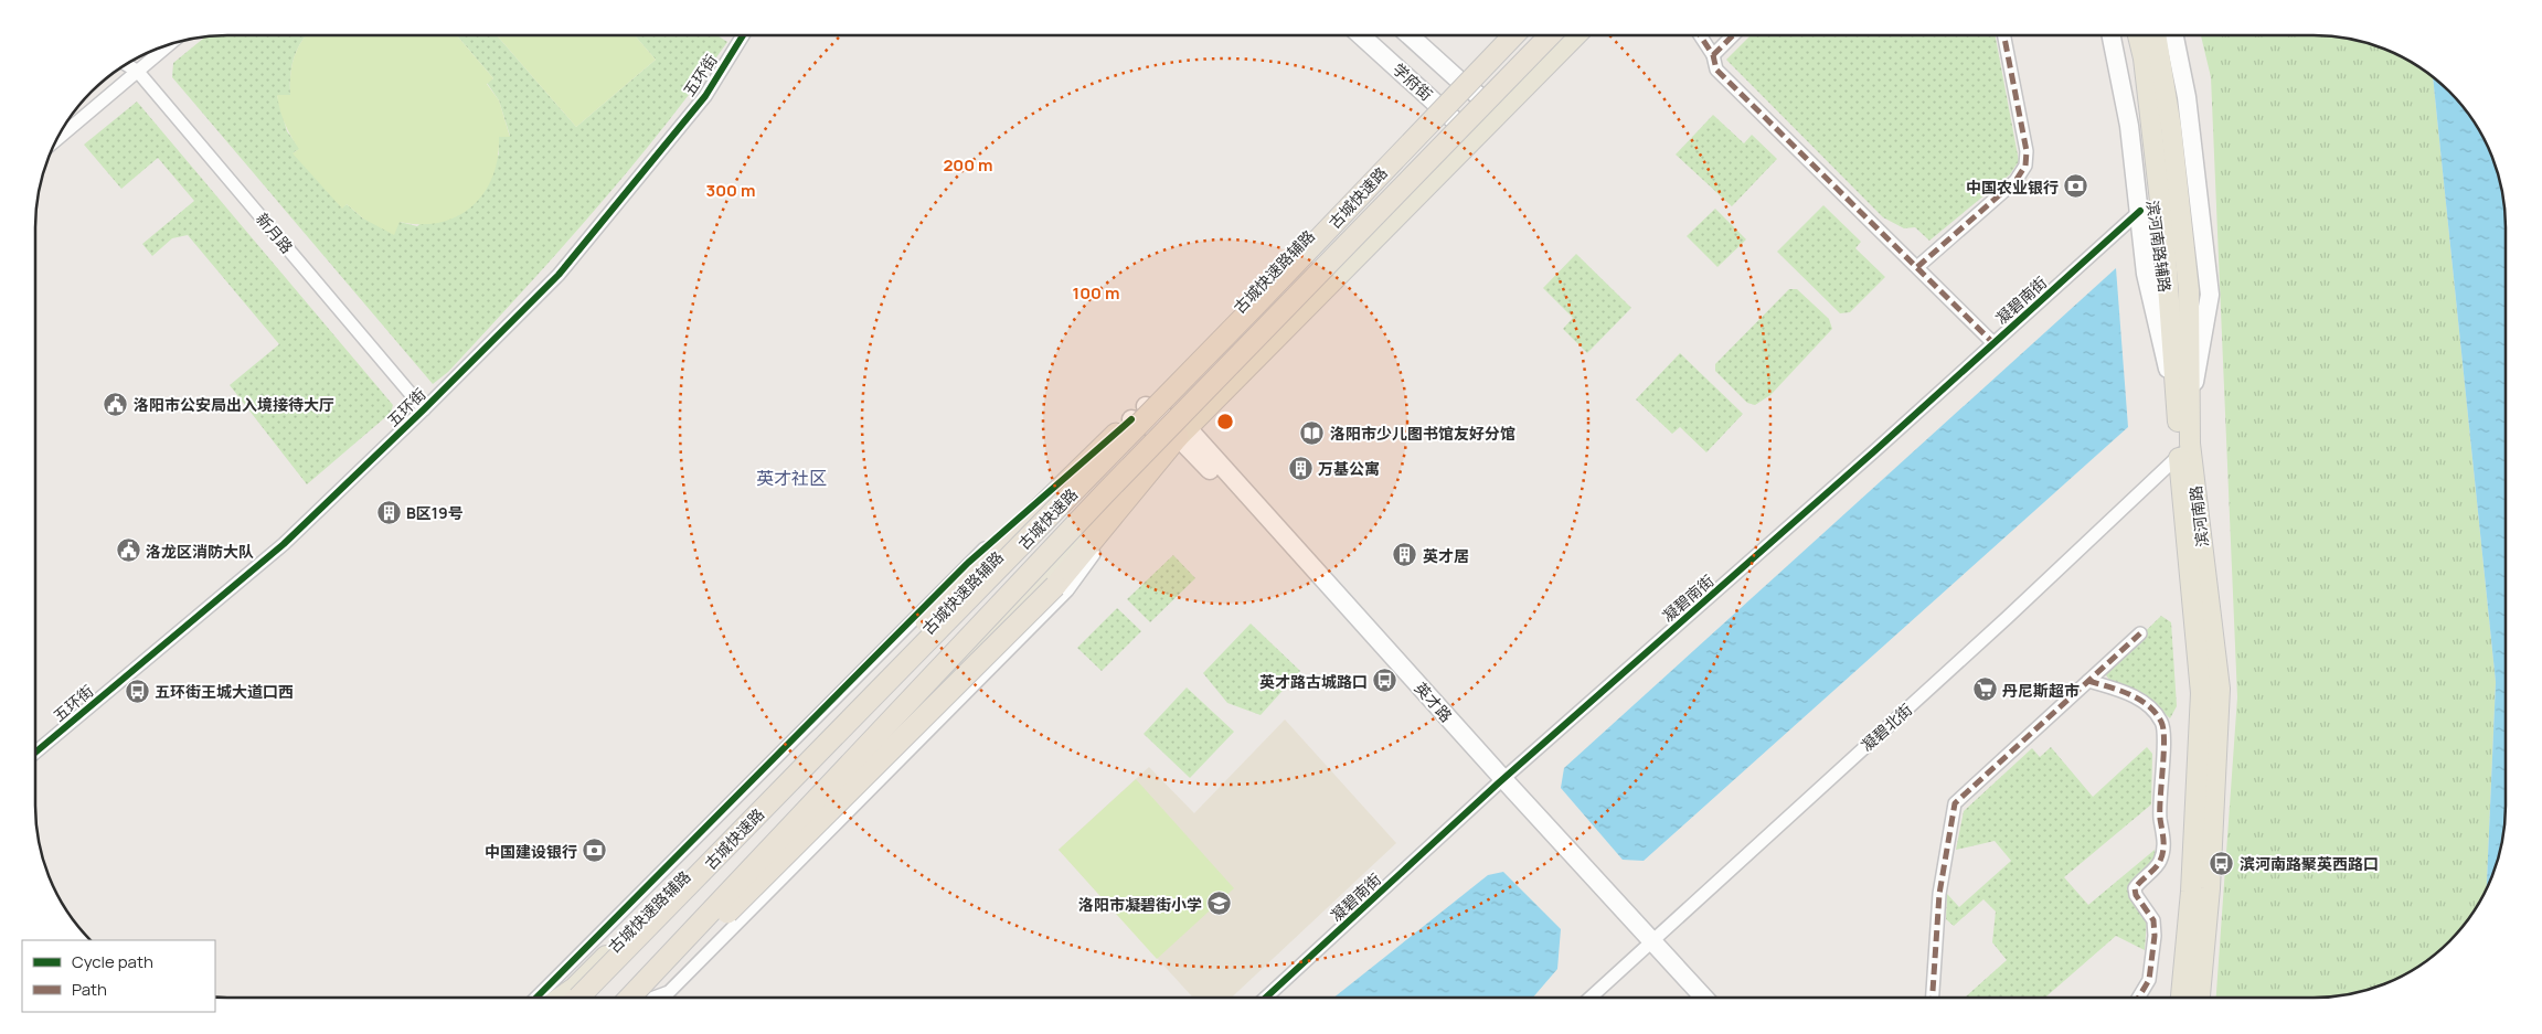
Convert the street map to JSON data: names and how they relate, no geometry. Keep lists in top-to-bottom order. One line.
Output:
{"streets":{"highway":["古城快速路"],"main road":["学府街","滨河南路辅路","古城快速路辅路","滨河南路","英才路"],"street":["五环街","新月路","凝碧南街","凝碧北街"]},"crossings":[["五环街","新月路"],["学府街","古城快速路辅路"],["滨河南路辅路","凝碧南街"],["滨河南路辅路","滨河南路"],["古城快速路辅路","英才路"],["凝碧南街","英才路"],["滨河南路","凝碧北街"],["英才路","凝碧北街"]],"districts":["英才社区"],"places":{"bank":["中国农业银行","中国建设银行"],"public building":["洛阳市公安局出入境接待大厅","洛龙区消防大队"],"library":["洛阳市少儿图书馆友好分馆"],"building":["万基公寓","B区19号","英才居"],"bus stop":["英才路古城路口","五环街王城大道口西","滨河南路聚英西路口"],"supermarket":["丹尼斯超市"],"school or university":["洛阳市凝碧街小学"]},"legend":["Cycle path","Path"],"rings":["200 m","300 m","100 m"]}
